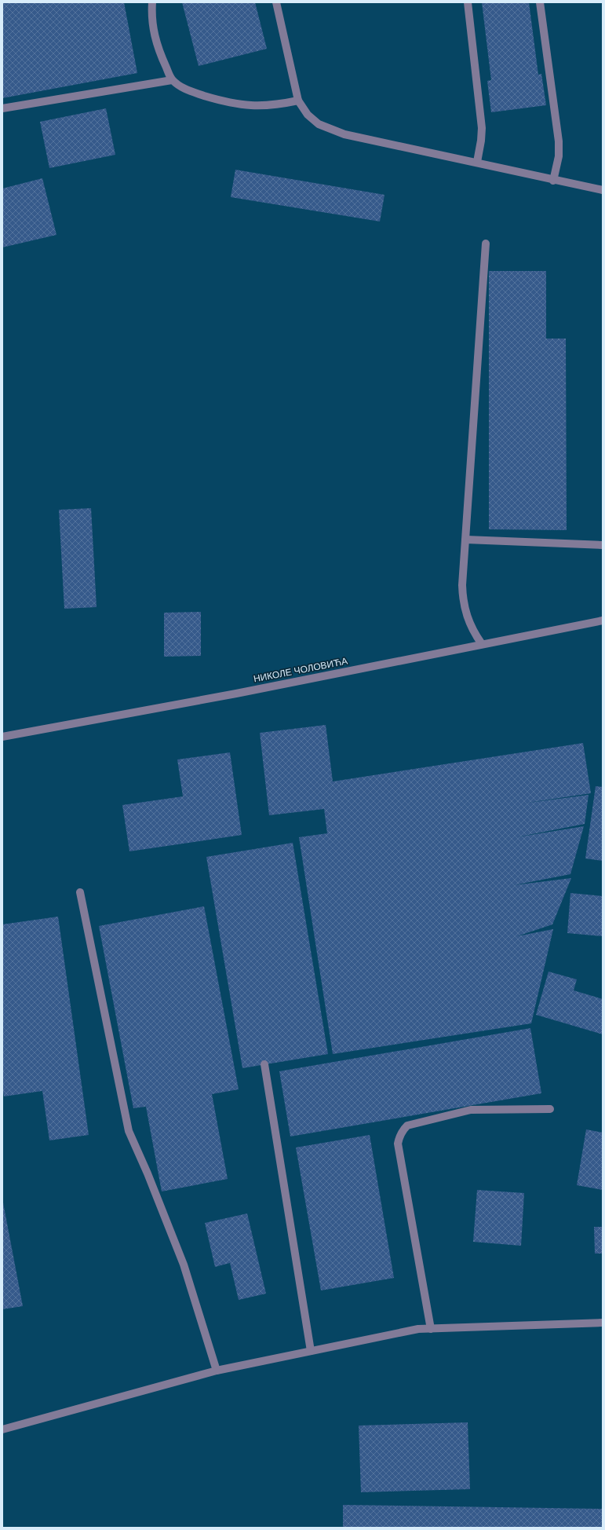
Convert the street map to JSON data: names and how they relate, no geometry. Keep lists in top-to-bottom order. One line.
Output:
{"streets":{"lane":["НИКОЛЕ ЧОЛОВИЋА"]}}
